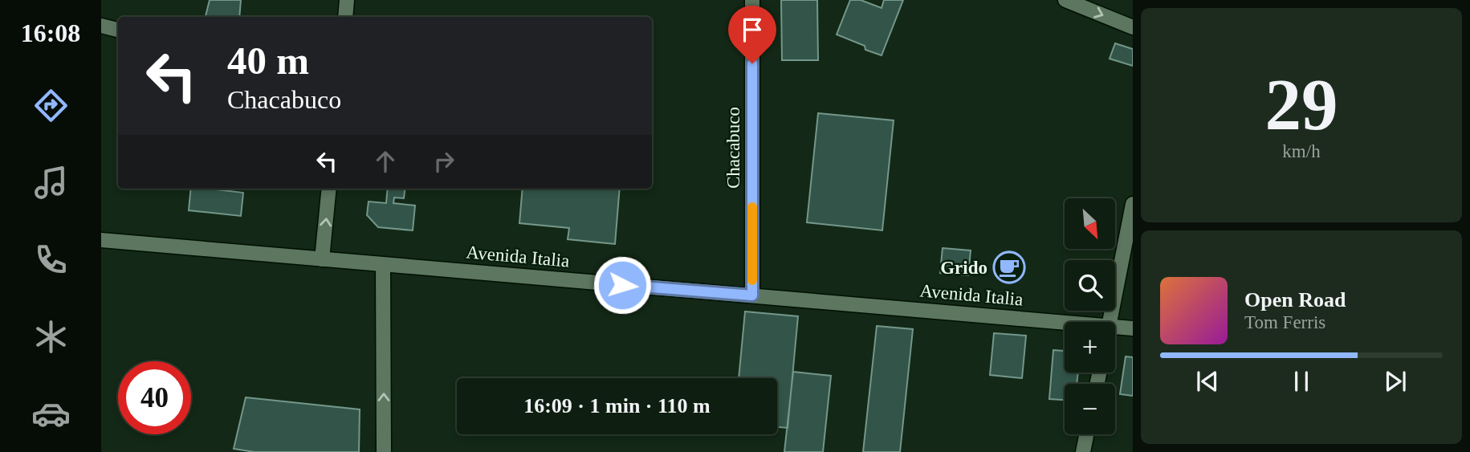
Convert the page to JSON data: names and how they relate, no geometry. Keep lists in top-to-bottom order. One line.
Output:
{"streets":{"street":["Chacabuco","Avenida Italia"]},"crossings":[["Chacabuco","Avenida Italia"]],"places":{"cafe":["Grido"]},"north":"bottom right","page":{"tabs":"16:08","tile":["29","km/h"],"turn":["40 m","Chacabuco"],"map_buttons":["+","−"],"song":["Open Road","Tom Ferris"],"limit":"40","trip":"16:09 · 1 min · 110 m"}}
